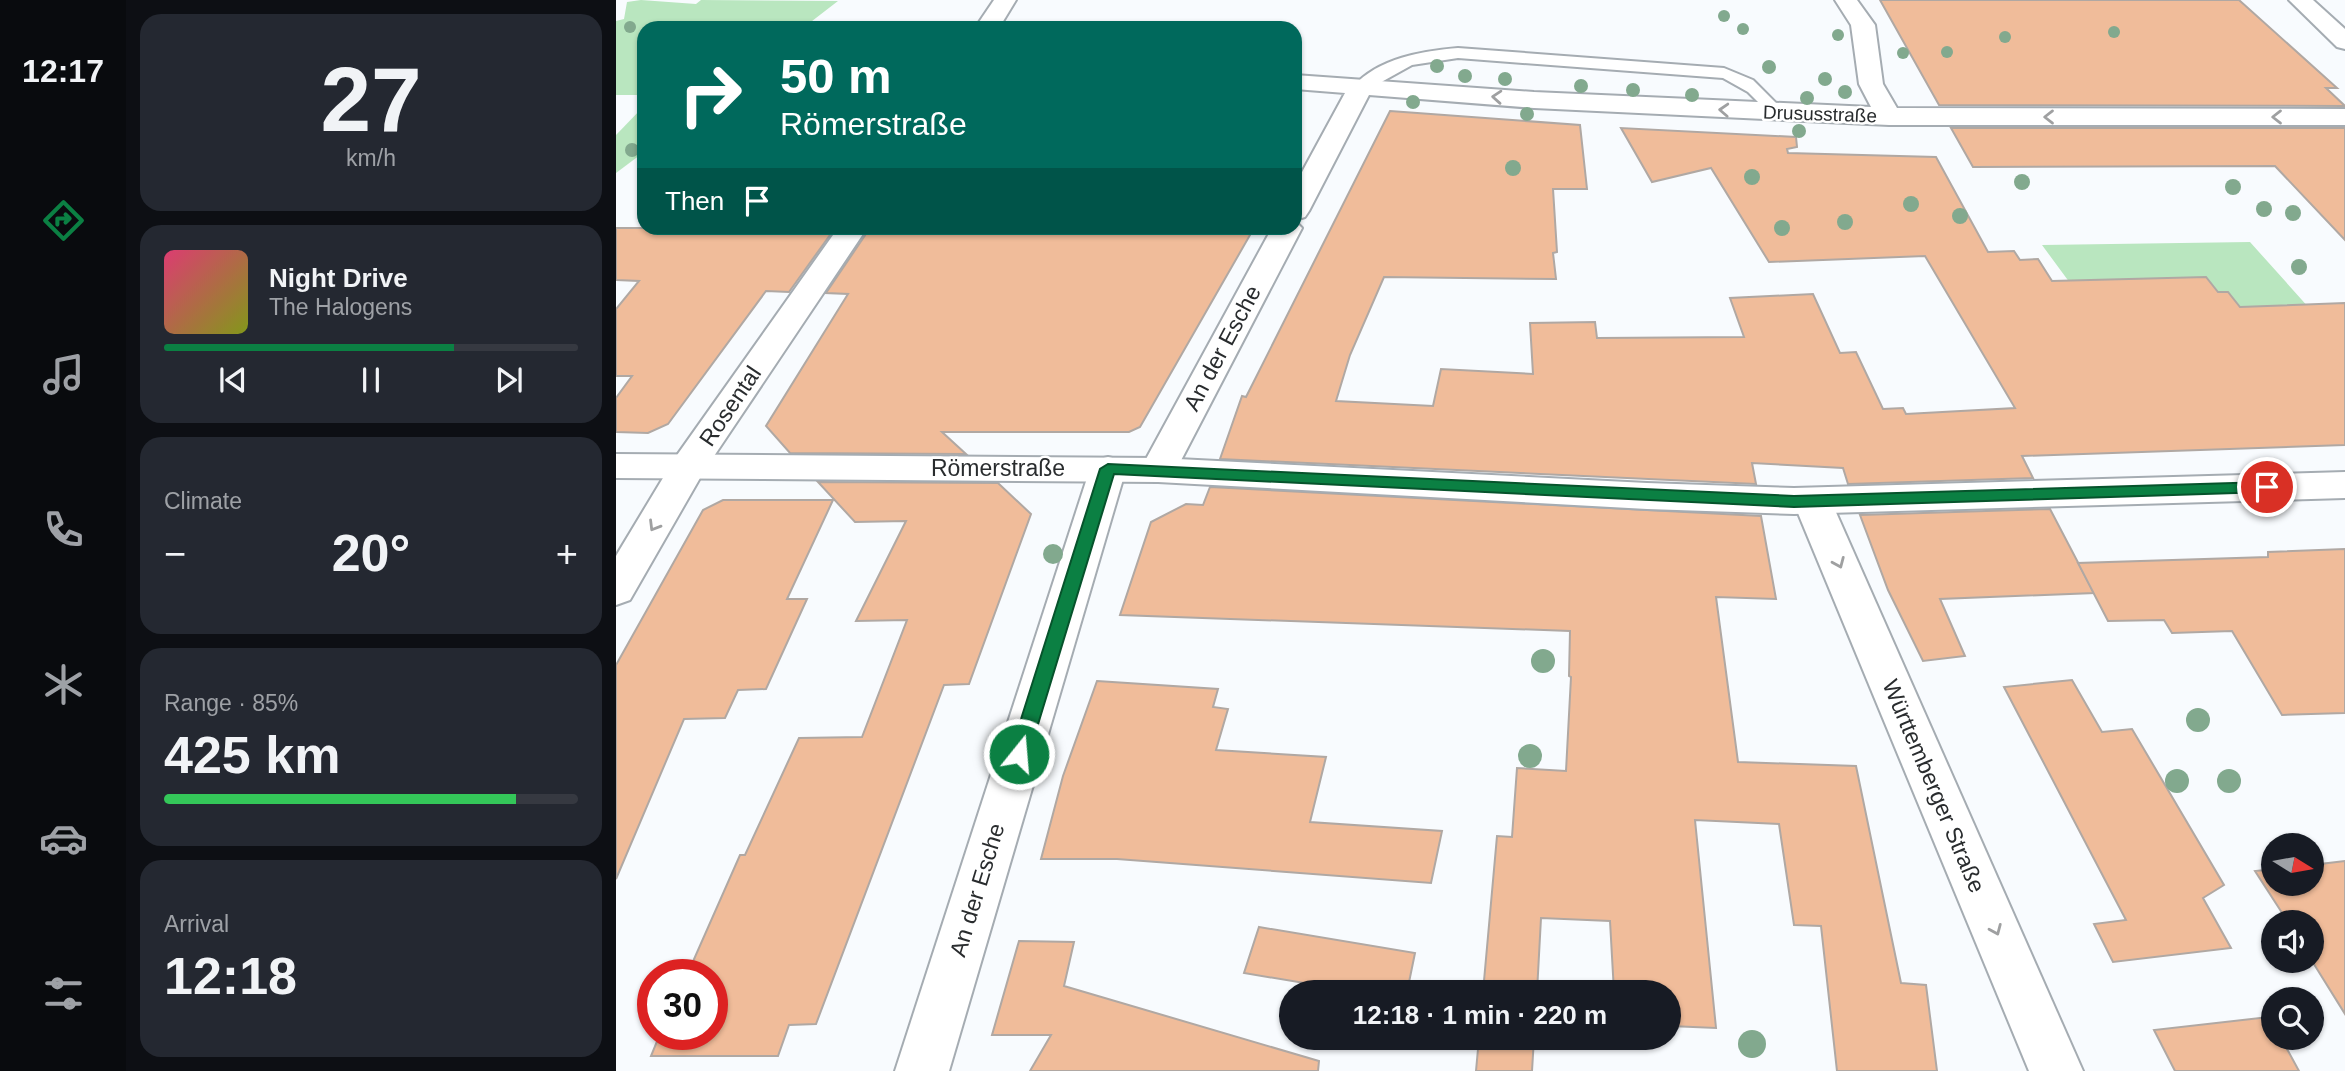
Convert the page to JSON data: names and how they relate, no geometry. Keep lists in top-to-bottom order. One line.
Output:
{"streets":{"street":["Drususstraße","An der Esche","Rosental","Römerstraße","Württemberger Straße"]},"crossings":[["An der Esche","Römerstraße"],["Rosental","Römerstraße"],["Römerstraße","Württemberger Straße"]],"one_way":["Drususstraße","Württemberger Straße"],"north":"right","page":{"tabs":"12:17","tile":[["27","km/h"],"Climate",["Range · 85%","425 km"],["Arrival","12:18"]],"turn":["50 m","Römerstraße"],"then":"Then","song":["Night Drive","The Halogens"],"heat":["−","20°","+"],"limit":"30","trip":"12:18 · 1 min · 220 m"}}
